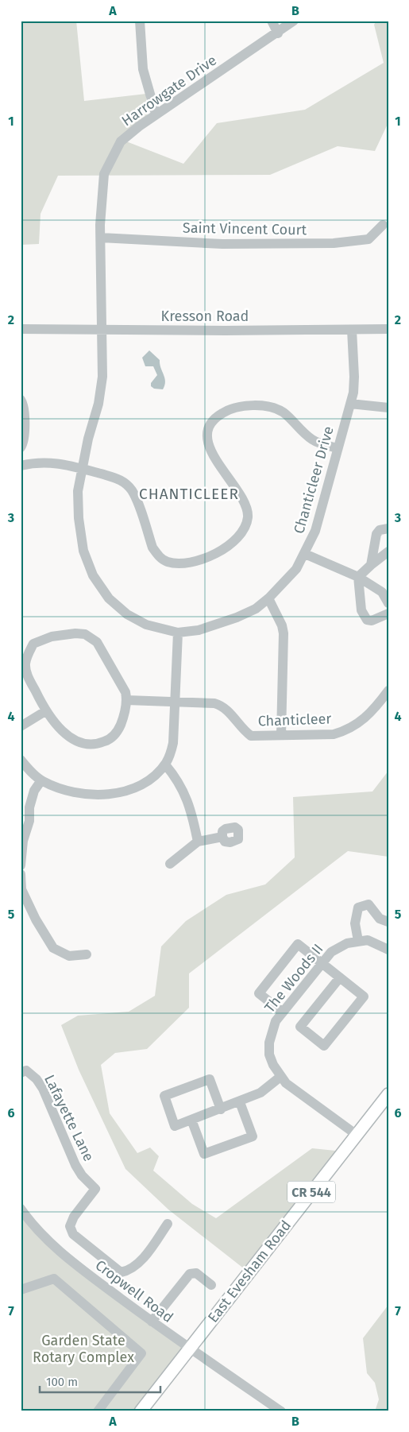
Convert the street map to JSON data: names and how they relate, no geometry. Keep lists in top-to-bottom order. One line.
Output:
{"streets":{"main road":["CR 544","East Evesham Road"],"street":["Harrowgate Drive","Saint Vincent Court","Kresson Road","Chanticleer Drive","Chanticleer","The Woods II","Lafayette Lane","Cropwell Road"]},"crossings":[["Harrowgate Drive","Saint Vincent Court"],["Harrowgate Drive","Kresson Road"],["Harrowgate Drive","Chanticleer Drive"],["Kresson Road","Chanticleer Drive"],["The Woods II","East Evesham Road"],["East Evesham Road","Cropwell Road"]],"districts":["CHANTICLEER"],"parks":["Garden State Rotary Complex"],"scale_bar":"100 m","grid":{"columns":["A","B"],"rows":["1","2","3","4","5","6","7"]}}
